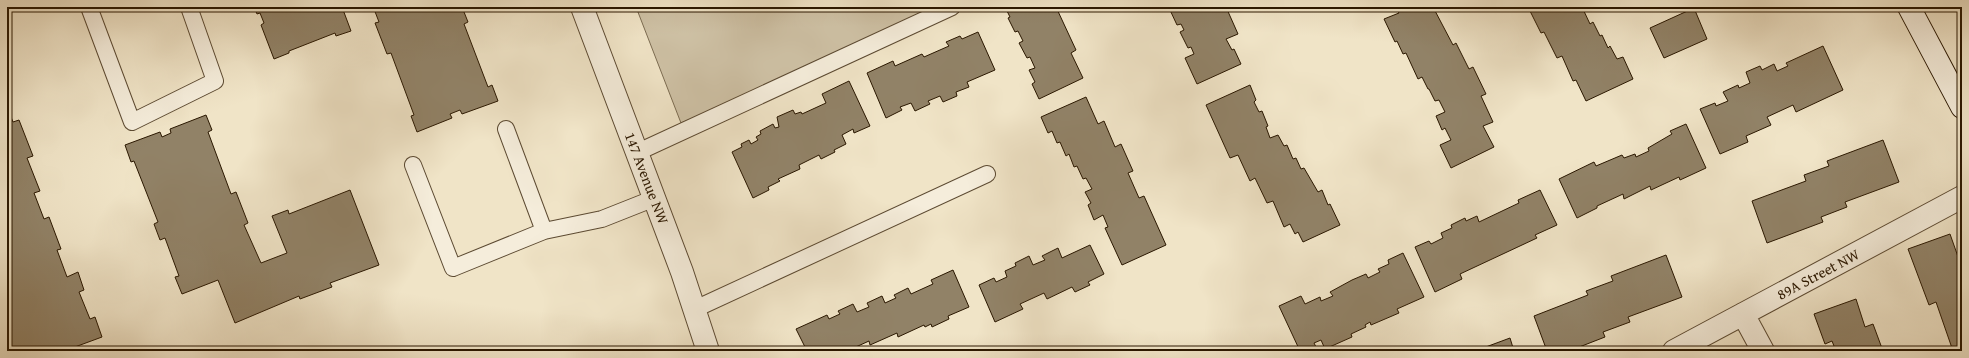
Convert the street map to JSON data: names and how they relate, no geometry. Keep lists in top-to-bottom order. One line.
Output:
{"streets":{"street":["147 Avenue NW","89A Street NW"]}}
